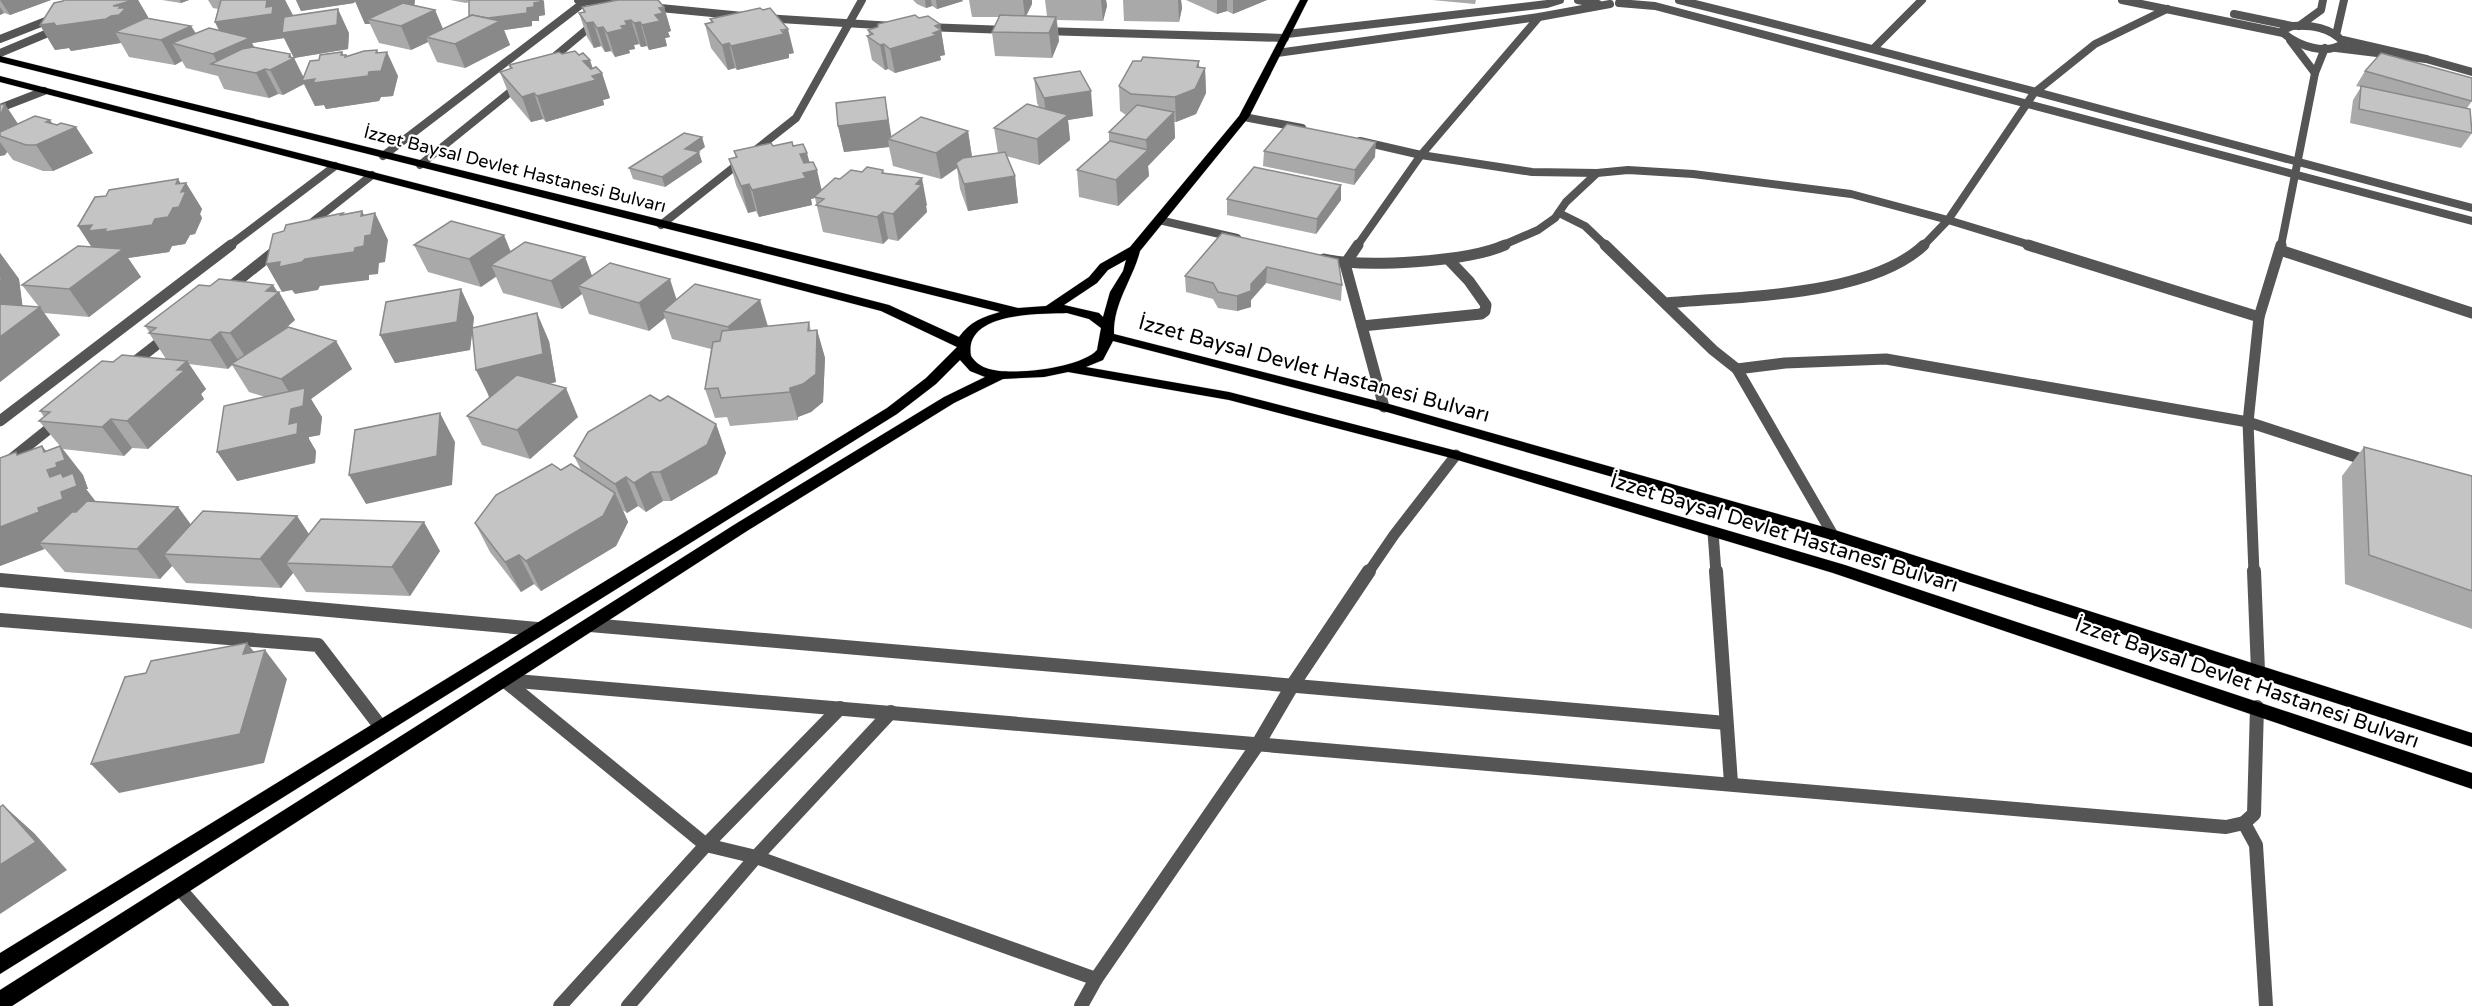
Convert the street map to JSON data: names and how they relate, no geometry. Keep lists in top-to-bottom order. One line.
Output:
{"streets":{"main road":["İzzet Baysal Devlet Hastanesi Bulvarı"]}}
